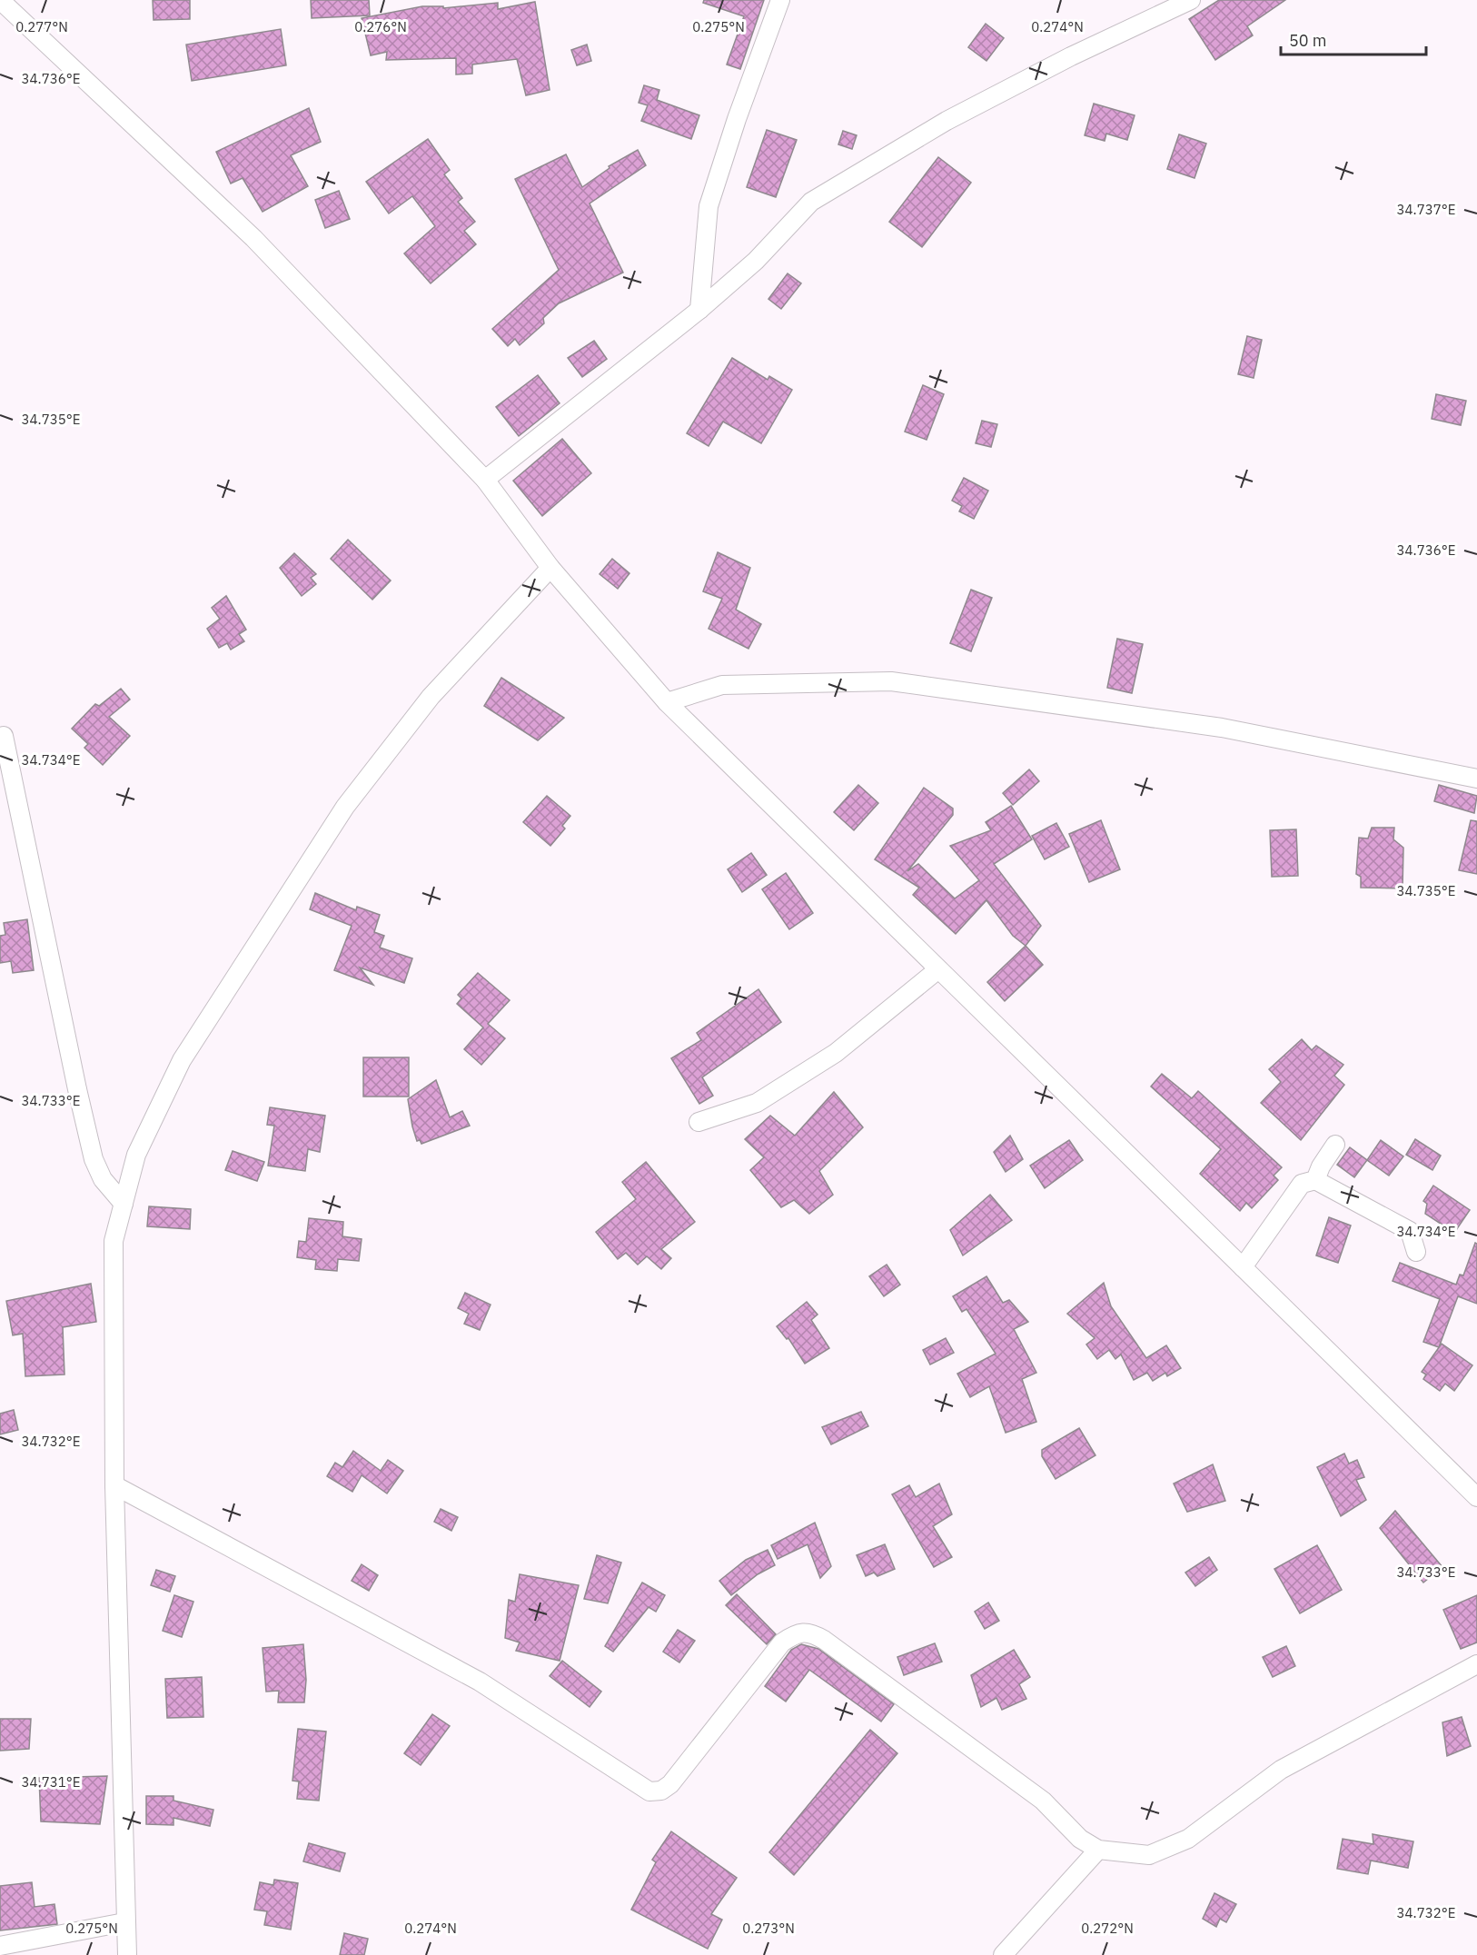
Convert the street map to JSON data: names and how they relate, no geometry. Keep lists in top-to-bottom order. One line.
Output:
{"scale_bar":"50 m","coordinates":["0.277°N","0.276°N","0.275°N","0.274°N","34.736°E","34.737°E","34.735°E","34.734°E","34.733°E","34.732°E","34.731°E","0.273°N","0.272°N"]}
